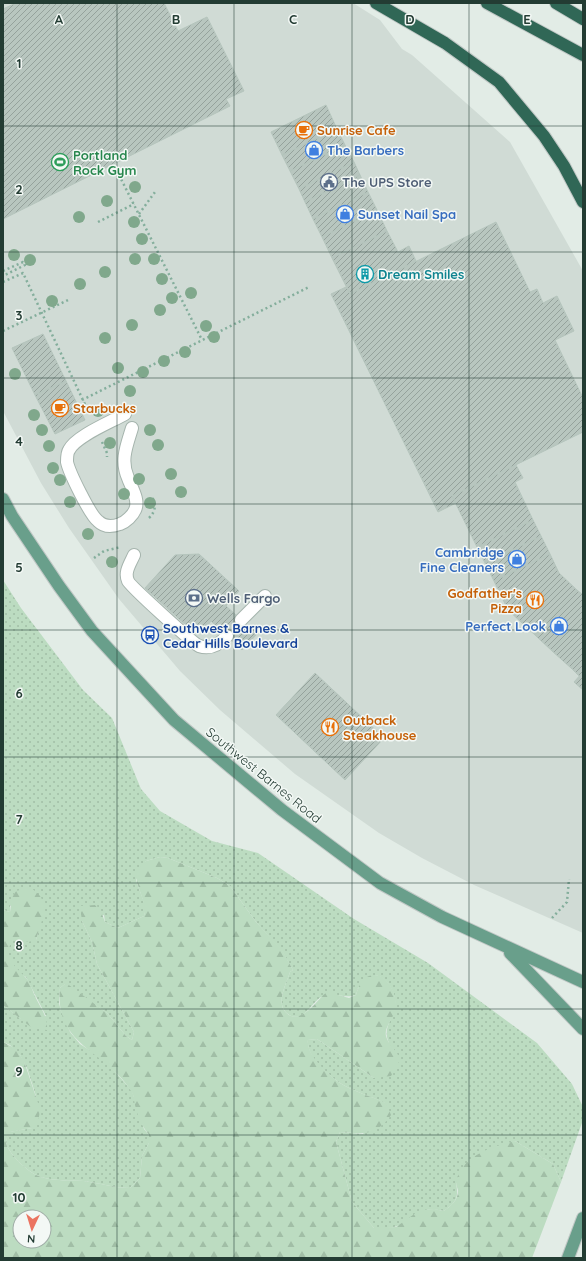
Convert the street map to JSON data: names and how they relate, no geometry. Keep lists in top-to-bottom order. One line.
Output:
{"streets":{"main road":["Southwest Barnes Road"]},"places":{"cafe":["Sunrise Cafe","Starbucks"],"shop":["The Barbers","Sunset Nail Spa","Cambridge Fine Cleaners","Perfect Look"],"sports":["Portland Rock Gym"],"public building":["The UPS Store"],"building":["Dream Smiles"],"bank":["Wells Fargo"],"restaurant":["Godfather's Pizza","Outback Steakhouse"],"bus stop":["Southwest Barnes & Cedar Hills Boulevard"]},"north":"bottom","grid":{"columns":["A","B","C","D","E"],"rows":["1","2","3","4","5","6","7","8","9","10"]}}
